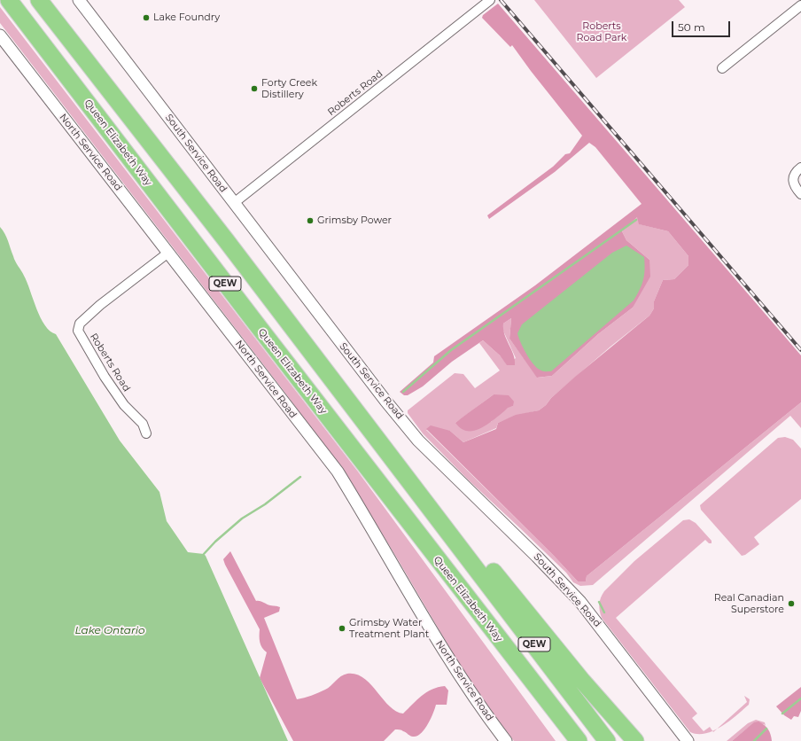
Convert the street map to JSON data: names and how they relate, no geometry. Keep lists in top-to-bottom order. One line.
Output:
{"streets":{"highway":["Queen Elizabeth Way","QEW"],"street":["Roberts Road","North Service Road","South Service Road"]},"crossings":[["Roberts Road","North Service Road"],["Roberts Road","South Service Road"]],"water":["Lake Ontario"],"parks":["Roberts Road Park"],"places":["Lake Foundry","Forty Creek Distillery","Grimsby Power","Real Canadian Superstore","Grimsby Water Treatment Plant"],"scale_bar":"50 m"}
